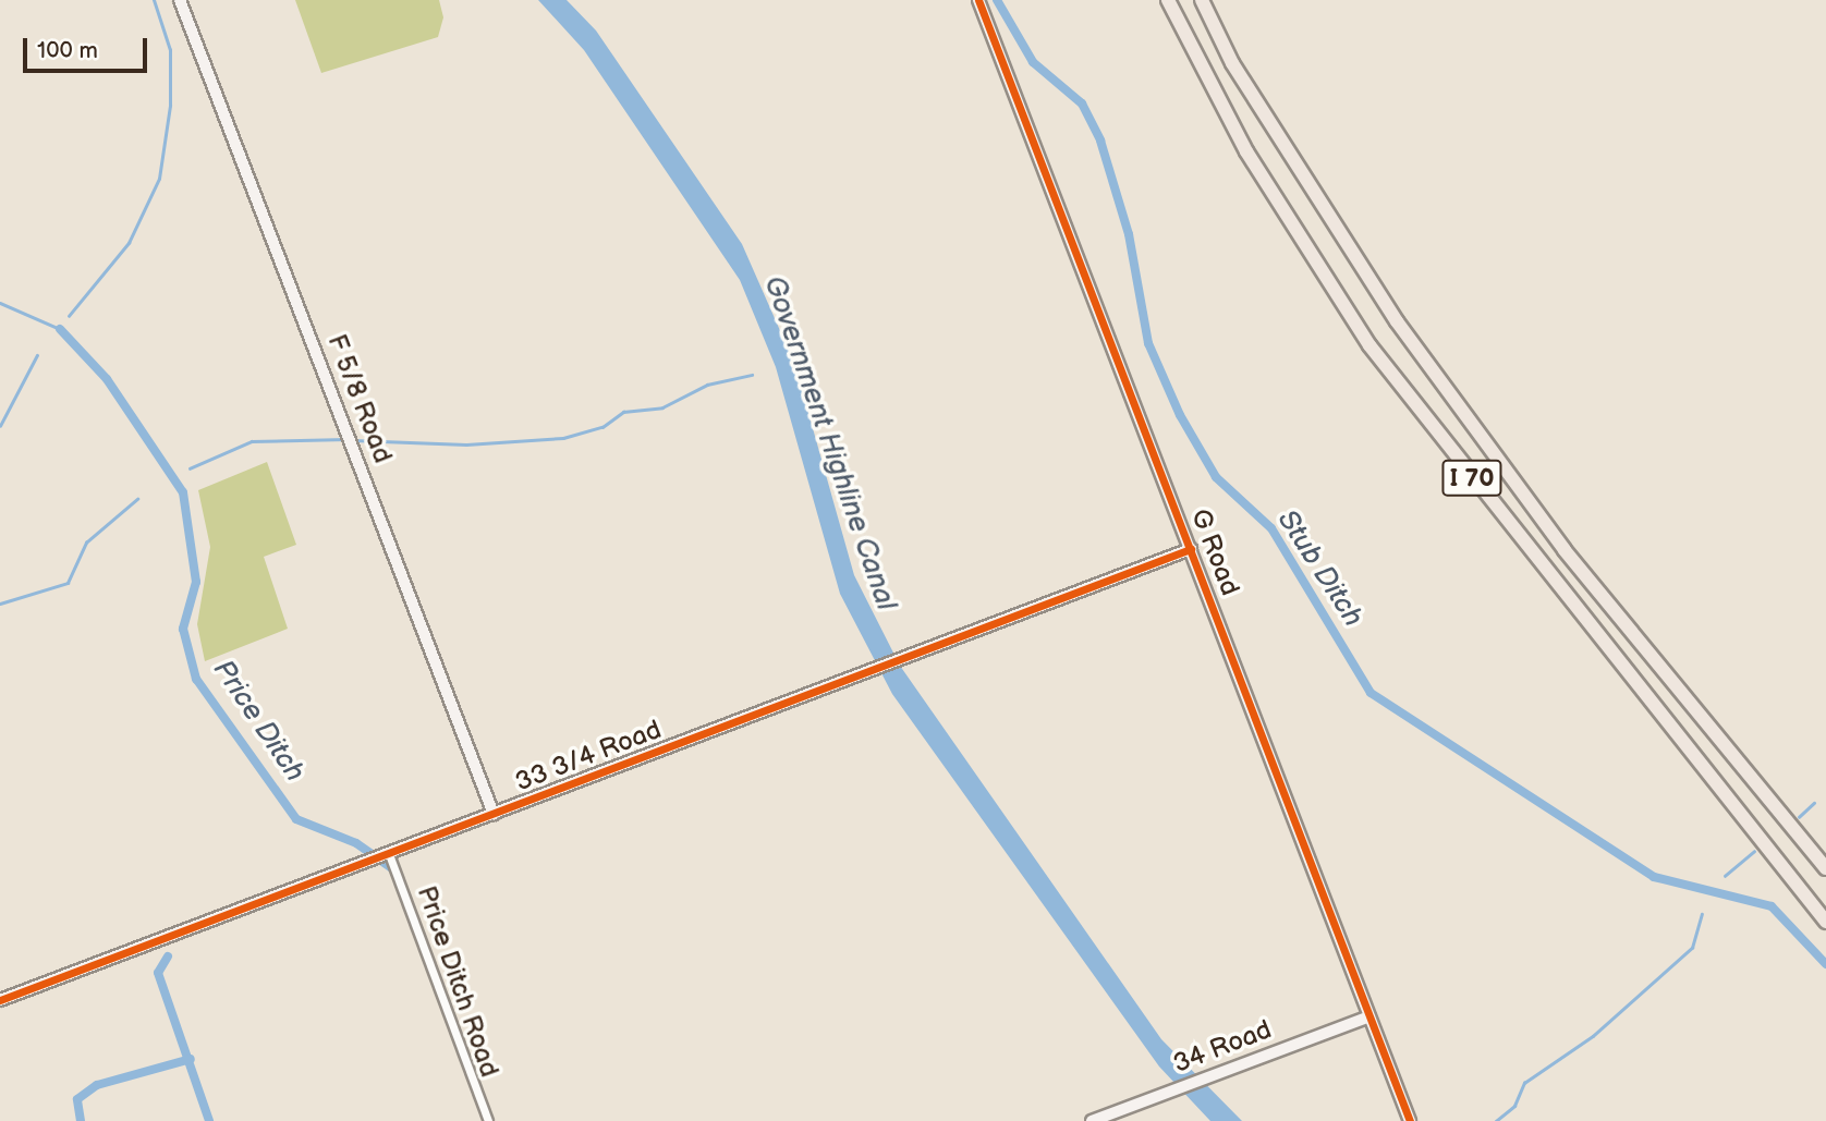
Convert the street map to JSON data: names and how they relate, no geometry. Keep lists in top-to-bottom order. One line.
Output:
{"streets":{"highway":["I 70"],"street":["F 5/8 Road","G Road","33 3/4 Road","Price Ditch Road","34 Road"]},"crossings":[["F 5/8 Road","33 3/4 Road"],["G Road","33 3/4 Road"],["G Road","34 Road"],["33 3/4 Road","Price Ditch Road"]],"water":["Government Highline Canal","Stub Ditch","Price Ditch"],"scale_bar":"100 m"}
